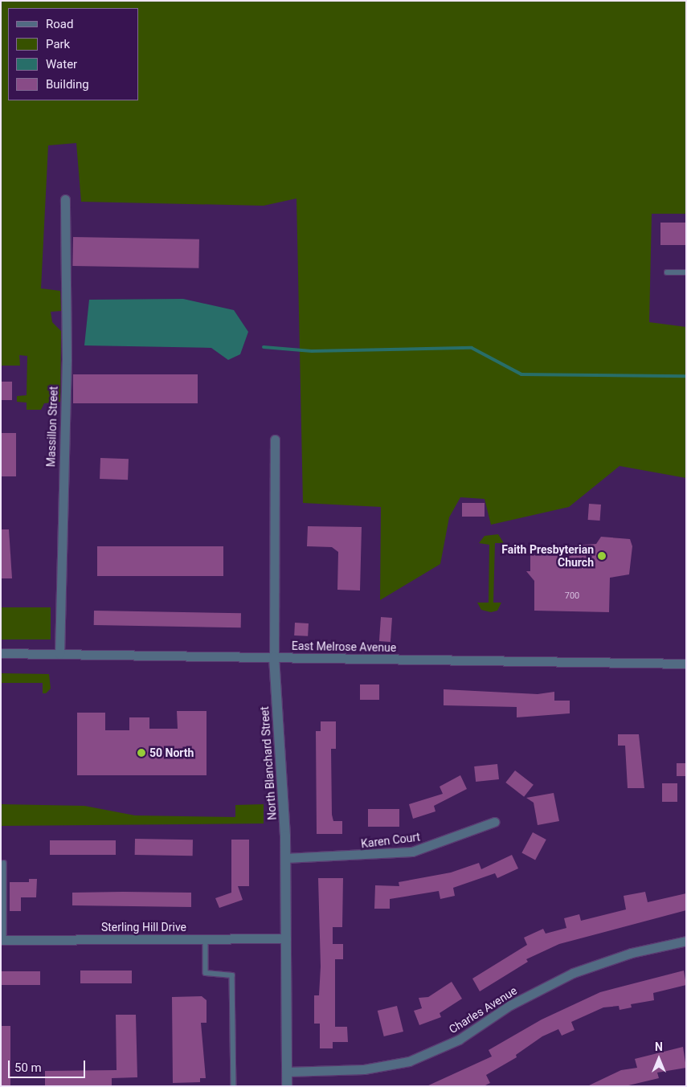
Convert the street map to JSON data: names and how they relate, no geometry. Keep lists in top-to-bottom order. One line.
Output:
{"streets":{"street":["Massillon Street","East Melrose Avenue","North Blanchard Street","Karen Court","Sterling Hill Drive","Charles Avenue"]},"crossings":[["Massillon Street","East Melrose Avenue"],["East Melrose Avenue","North Blanchard Street"],["North Blanchard Street","Karen Court"],["North Blanchard Street","Sterling Hill Drive"],["North Blanchard Street","Charles Avenue"]],"places":["Faith Presbyterian Church","50 North"],"house_numbers":["700"],"legend":["Road","Park","Water","Building"],"scale_bar":"50 m","north":"top"}
